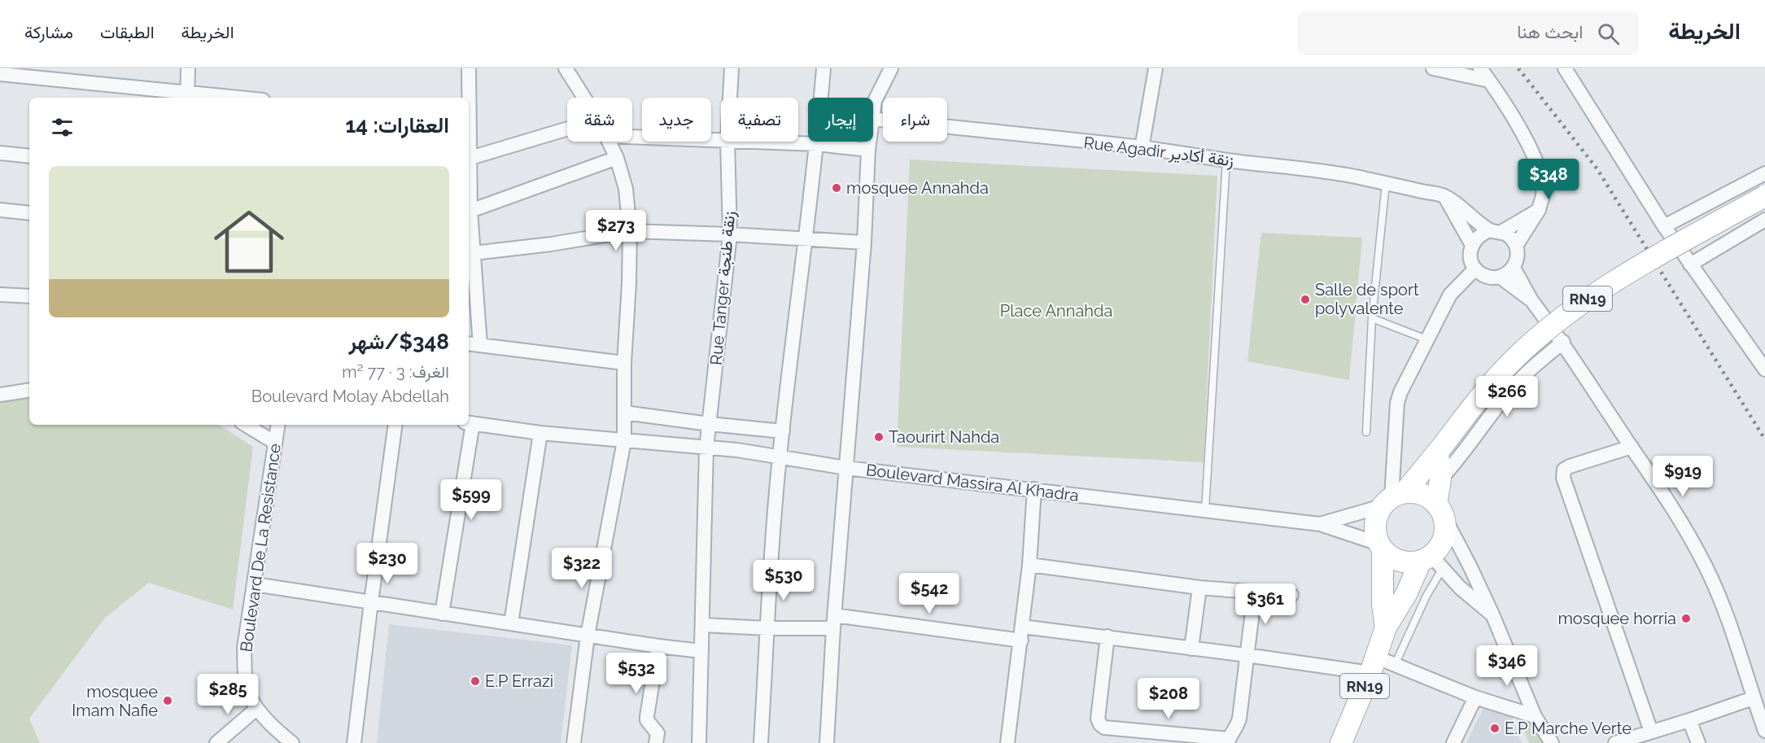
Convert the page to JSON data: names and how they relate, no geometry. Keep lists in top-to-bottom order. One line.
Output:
{"streets":{"main road":["RN19"],"street":["Rue Agadir زنقة أكادير","Rue Tanger زنقة طنجة","Boulevard Massira Al Khadra","Boulevard De La Resistance"]},"crossings":[["Rue Tanger زنقة طنجة","Boulevard Massira Al Khadra"]],"parks":["Place Annahda"],"places":["mosquee Annahda","Salle de sport polyvalente","Taourirt Nahda","mosquee horria","E.P Errazi","mosquee Imam Nafie","E.P Marche Verte"],"page":{"header":"الخريطة","search":"ابحث هنا","nav":["الخريطة","الطبقات","مشاركة"],"chip":["شراء","إيجار","تصفية","جديد","شقة"],"heading":"العقارات: 14","list":[{"name":"$348/شهر","note":"الغرف: 3 · 77 m² · Boulevard Molay Abdellah"}],"price":["$348","$273","$266","$919","$599","$230","$322","$530","$542","$361","$346","$532","$285","$208"]}}
